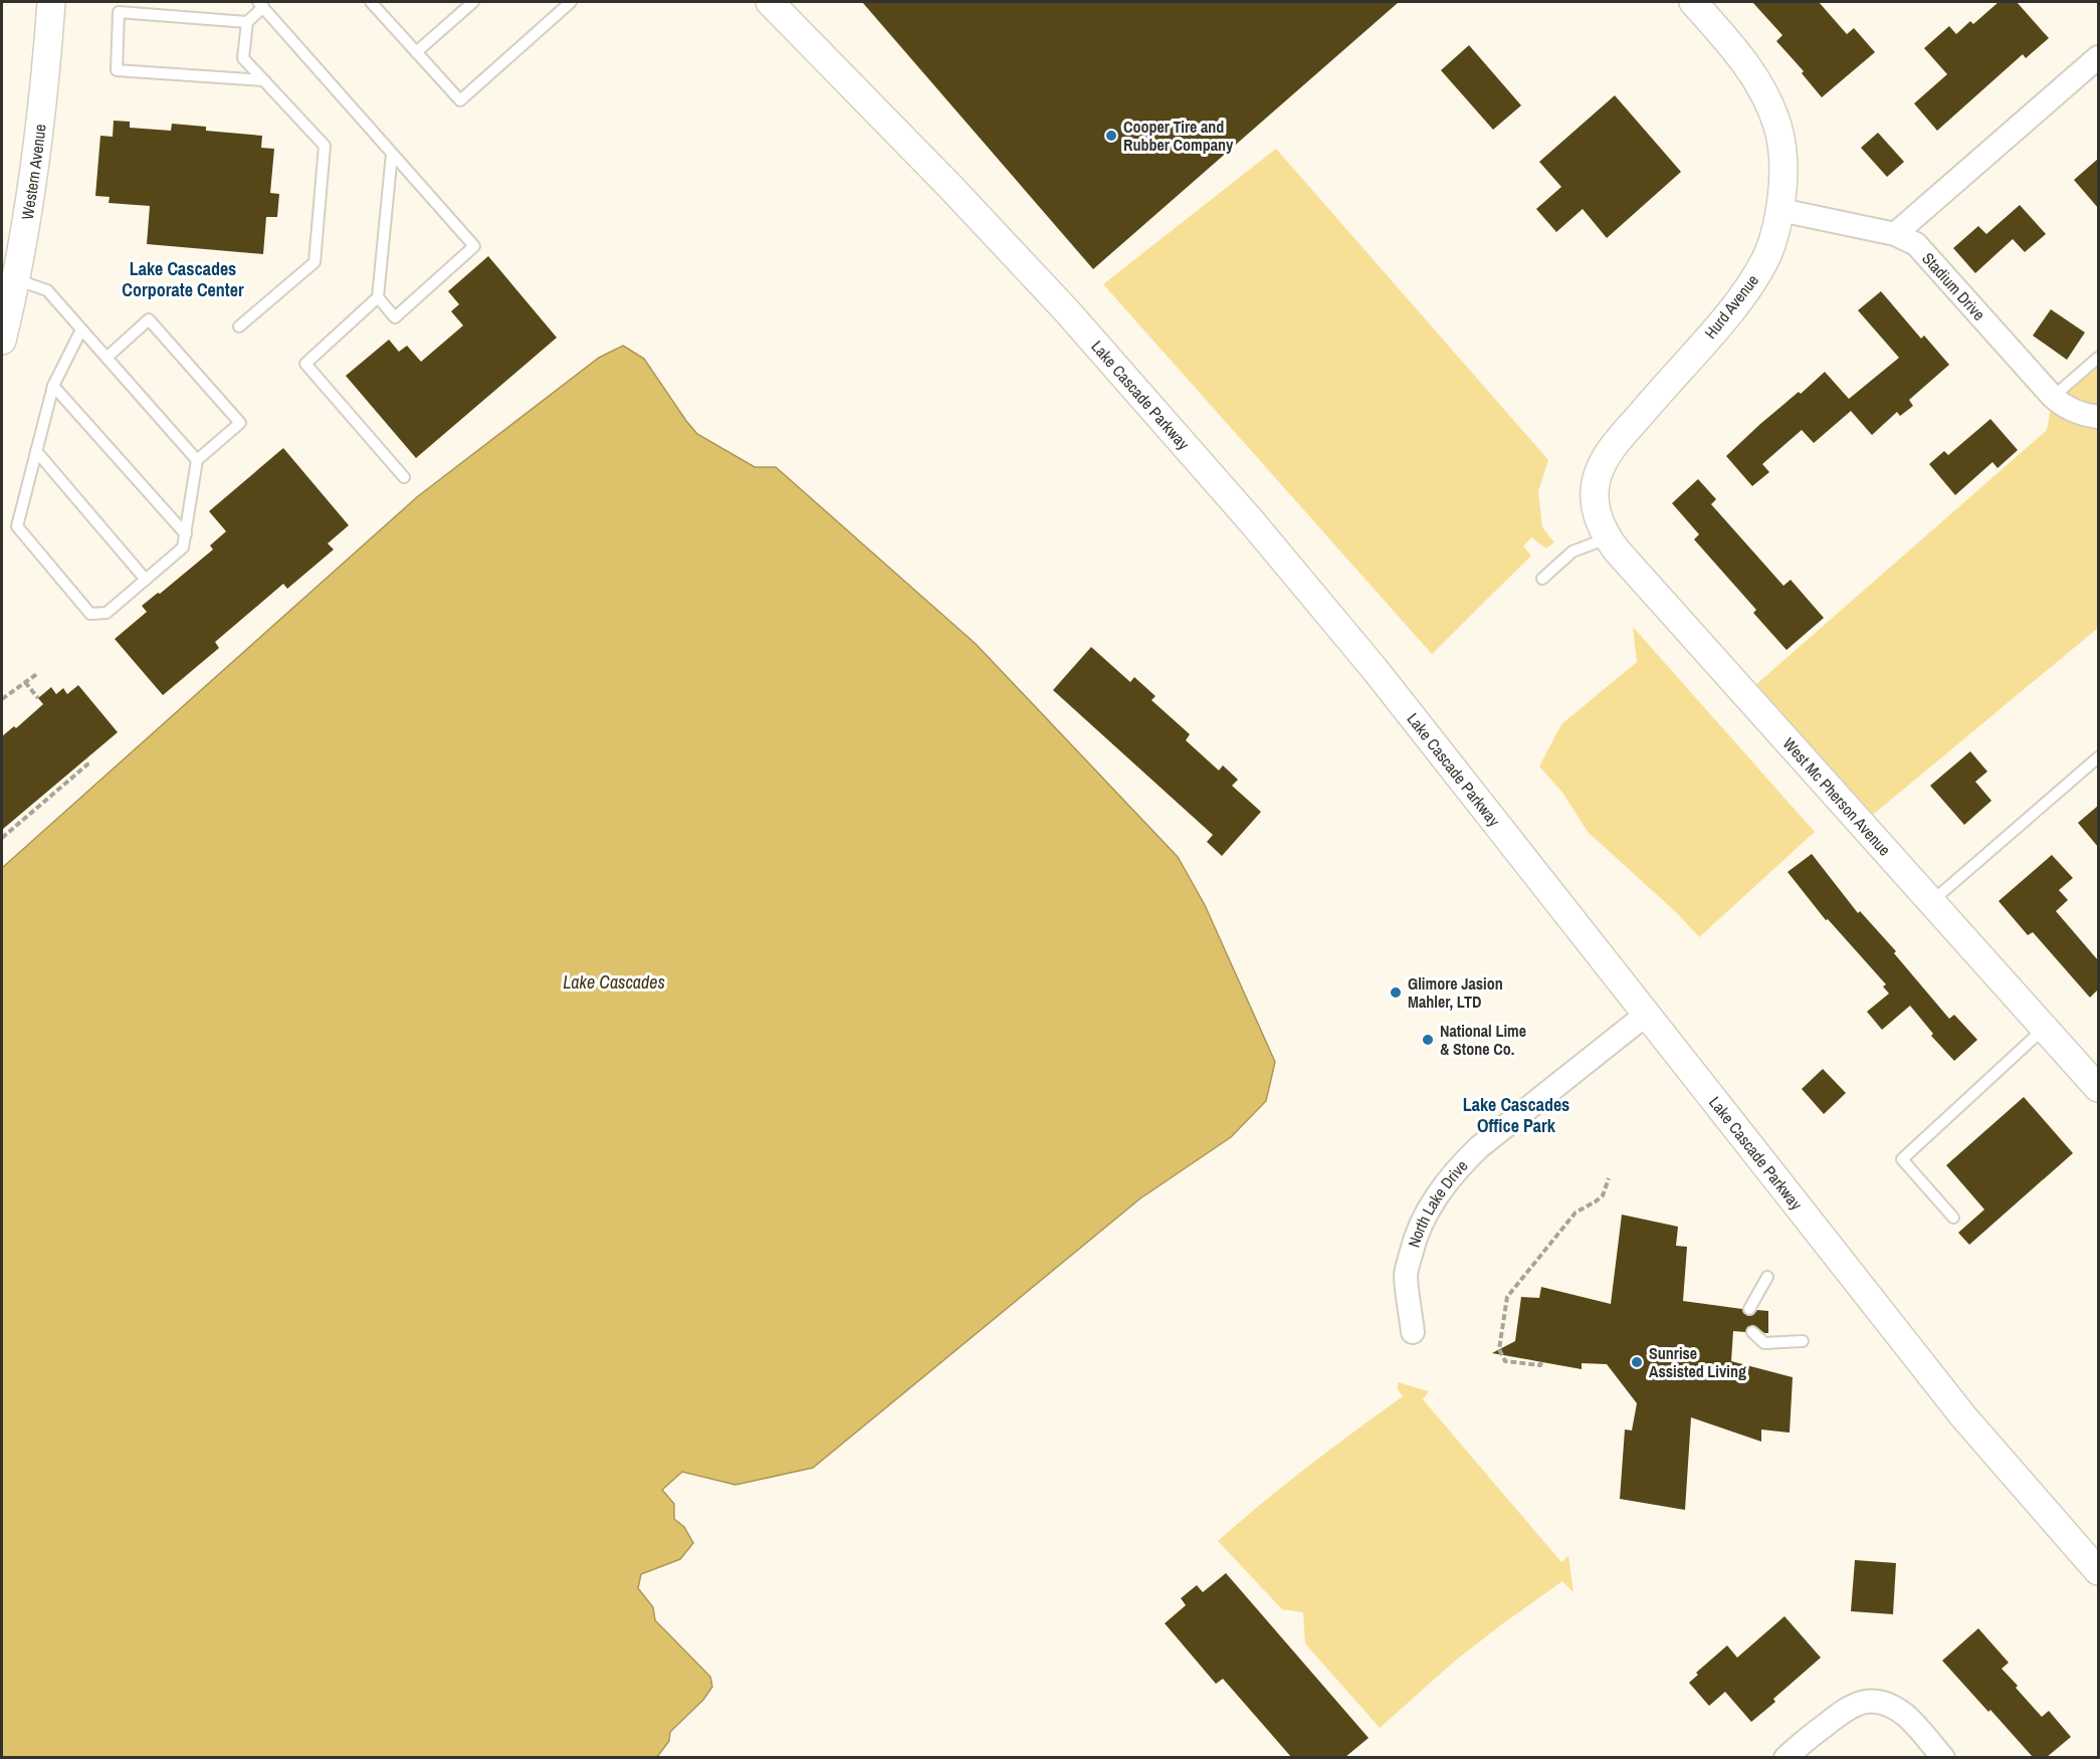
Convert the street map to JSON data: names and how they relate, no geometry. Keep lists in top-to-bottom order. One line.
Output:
{"streets":{"street":["Western Avenue","Stadium Drive","Hurd Avenue","Lake Cascade Parkway","West Mc Pherson Avenue","North Lake Drive"]},"crossings":[["Stadium Drive","Hurd Avenue"],["Hurd Avenue","West Mc Pherson Avenue"],["Lake Cascade Parkway","North Lake Drive"]],"districts":["Lake Cascades Corporate Center","Lake Cascades Office Park"],"water":["Lake Cascades"],"places":["Cooper Tire and Rubber Company","Glimore Jasion Mahler, LTD","National Lime & Stone Co.","Sunrise Assisted Living"]}
